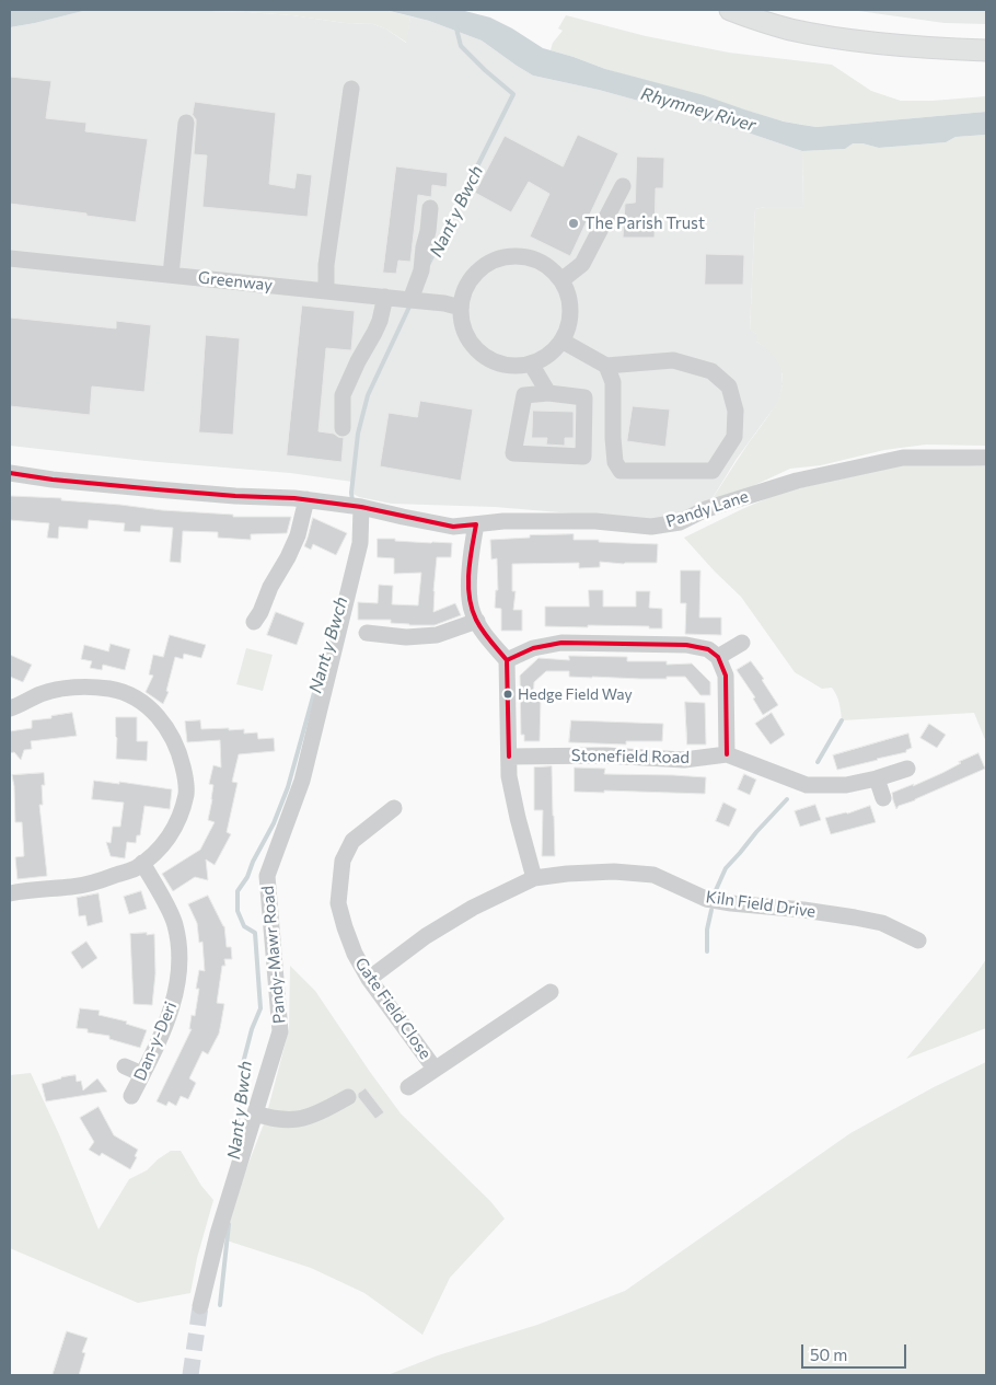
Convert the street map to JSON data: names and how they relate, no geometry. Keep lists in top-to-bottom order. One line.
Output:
{"streets":{"street":["Greenway","Pandy Lane","Stonefield Road","Kiln Field Drive","Pandy-Mawr Road","Gate Field Close","Dan-y-Deri"]},"crossings":[["Pandy Lane","Pandy-Mawr Road"],["Kiln Field Drive","Gate Field Close"]],"water":["Rhymney River","Nant y Bwch"],"places":["The Parish Trust","Hedge Field Way"],"scale_bar":"50 m"}
